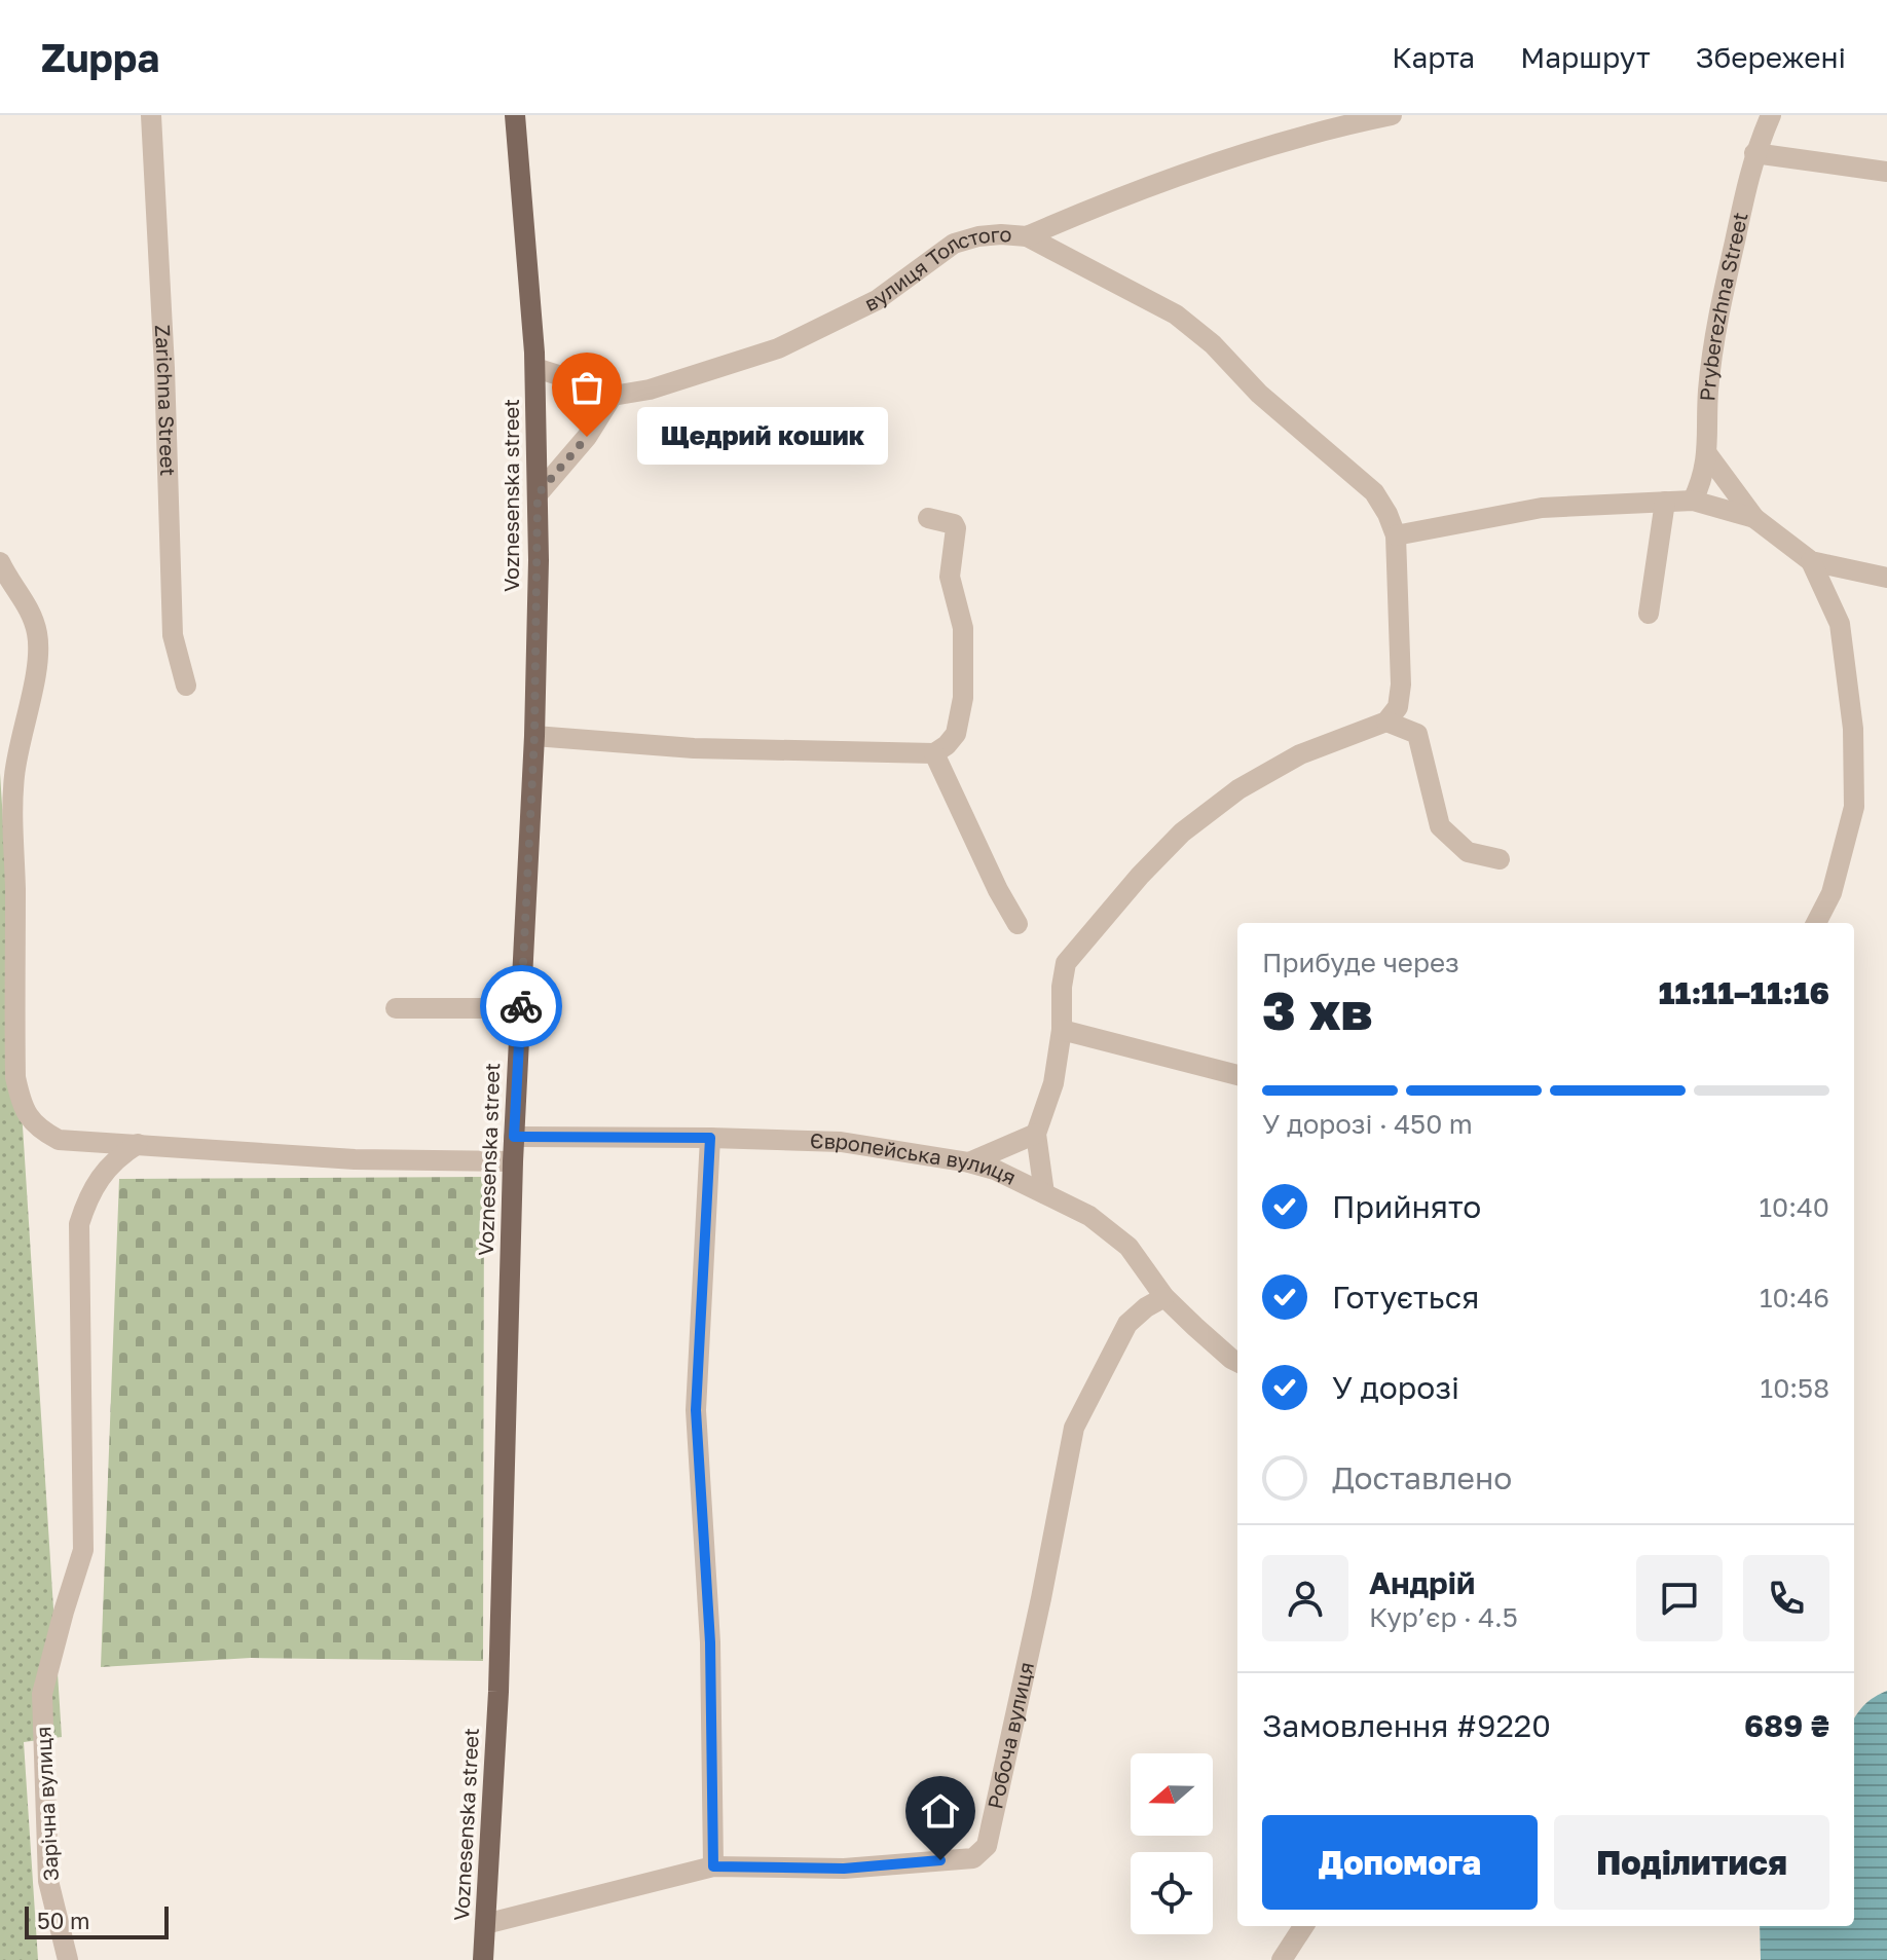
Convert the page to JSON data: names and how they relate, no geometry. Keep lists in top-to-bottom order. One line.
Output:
{"streets":{"main road":["Voznesenska street"],"street":["вулиця Толстого","Pryberezhna Street","Zarichna Street","Європейська вулиця","Робоча вулиця","Зарічна вулиця"]},"crossings":[["Voznesenska street","Європейська вулиця"],["Voznesenska street","Робоча вулиця"],["Європейська вулиця","Робоча вулиця"]],"places":["Щедрий кошик"],"scale_bar":"50 m","north":"left","page":{"header":"Zuppa","nav":["Карта","Маршрут","Збережені"],"bubble":"Щедрий кошик","heading":["3 хв","Прибуде через","11:11–11:16"],"panel":["Андрій","Кур’єр · 4.5","Замовлення #9220","689 ₴"],"bar":"У дорозі · 450 m","list":[["Прийнято","10:40"],["Готується","10:46"],["У дорозі","10:58"],"Доставлено"],"buttons":["Допомога","Поділитися"],"scale":"50 m"}}
